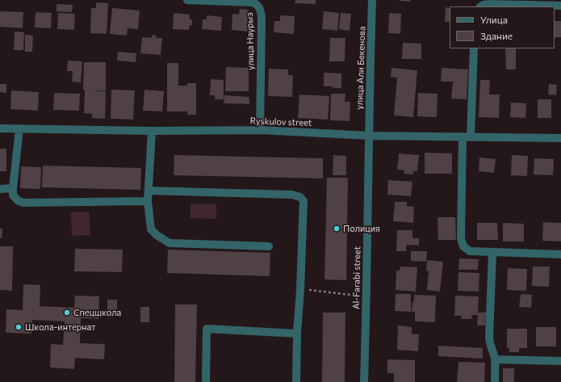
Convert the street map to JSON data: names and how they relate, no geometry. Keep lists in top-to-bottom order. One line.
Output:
{"streets":{"street":["улица Наурыз","улица Али Бекенова","Ryskulov street","Al-Farabi street"]},"crossings":[["улица Наурыз","Ryskulov street"],["улица Али Бекенова","Ryskulov street"],["улица Али Бекенова","Al-Farabi street"],["Ryskulov street","Al-Farabi street"]],"places":["Полиция","Спецшкола","Школа-интернат"],"legend":["Улица","Здание"]}
